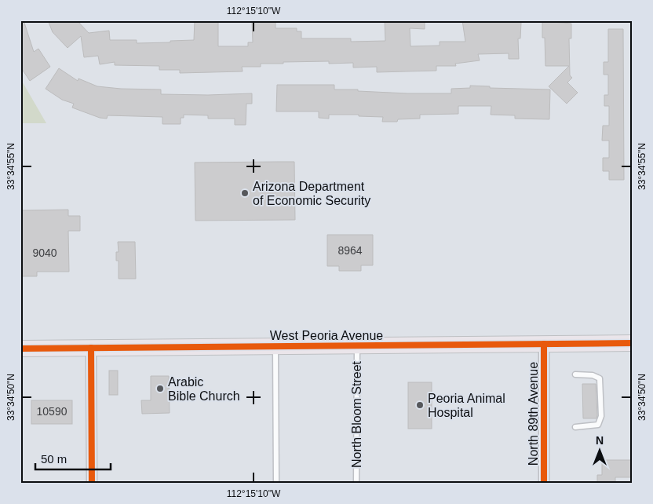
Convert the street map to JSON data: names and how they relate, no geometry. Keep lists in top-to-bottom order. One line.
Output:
{"streets":{"main road":["West Peoria Avenue"],"street":["North 89th Avenue"],"lane":["North Bloom Street"]},"crossings":[["West Peoria Avenue","North 89th Avenue"],["West Peoria Avenue","North Bloom Street"]],"places":["Arizona Department of Economic Security","Arabic Bible Church","Peoria Animal Hospital"],"house_numbers":["8964","9040","10590"],"scale_bar":"50 m","north":"top","coordinates":["112°15'10\"W","33°34'55\"N","33°34'50\"N"]}
